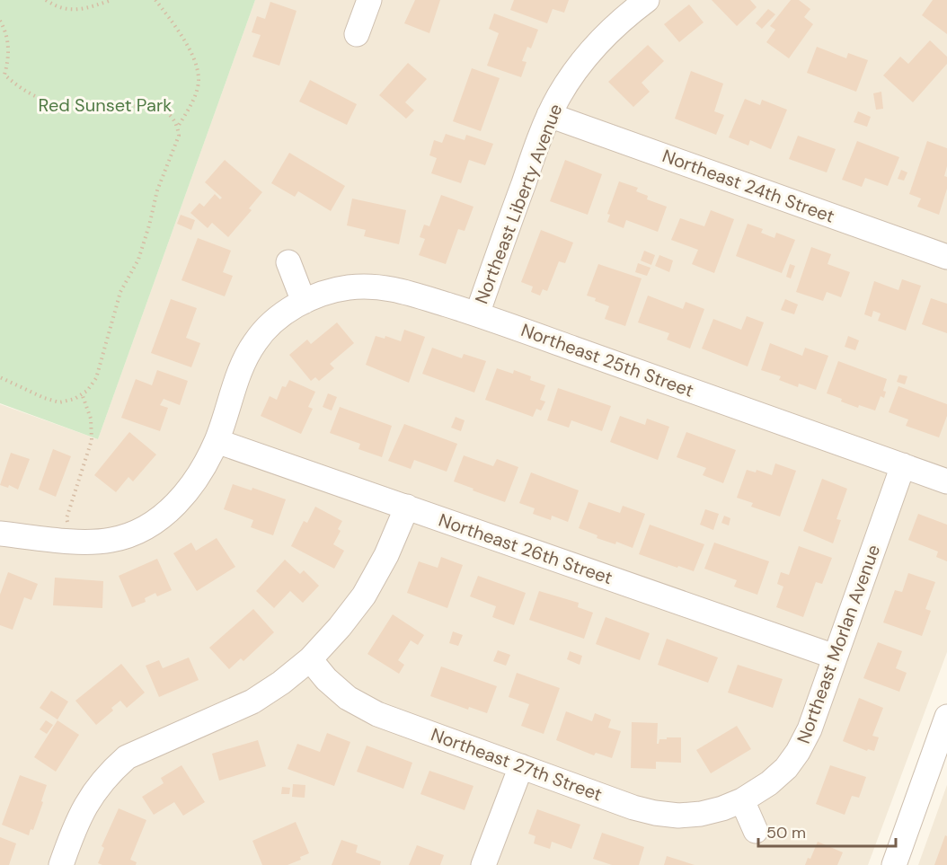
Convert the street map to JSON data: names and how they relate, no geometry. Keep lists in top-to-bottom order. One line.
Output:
{"streets":{"street":["Northeast 24th Street","Northeast Liberty Avenue","Northeast 25th Street","Northeast 26th Street","Northeast Morlan Avenue","Northeast 27th Street"]},"crossings":[["Northeast 24th Street","Northeast Liberty Avenue"],["Northeast Liberty Avenue","Northeast 25th Street"],["Northeast 25th Street","Northeast 26th Street"],["Northeast 25th Street","Northeast Morlan Avenue"],["Northeast 26th Street","Northeast Morlan Avenue"],["Northeast Morlan Avenue","Northeast 27th Street"]],"parks":["Red Sunset Park"],"scale_bar":"50 m"}
